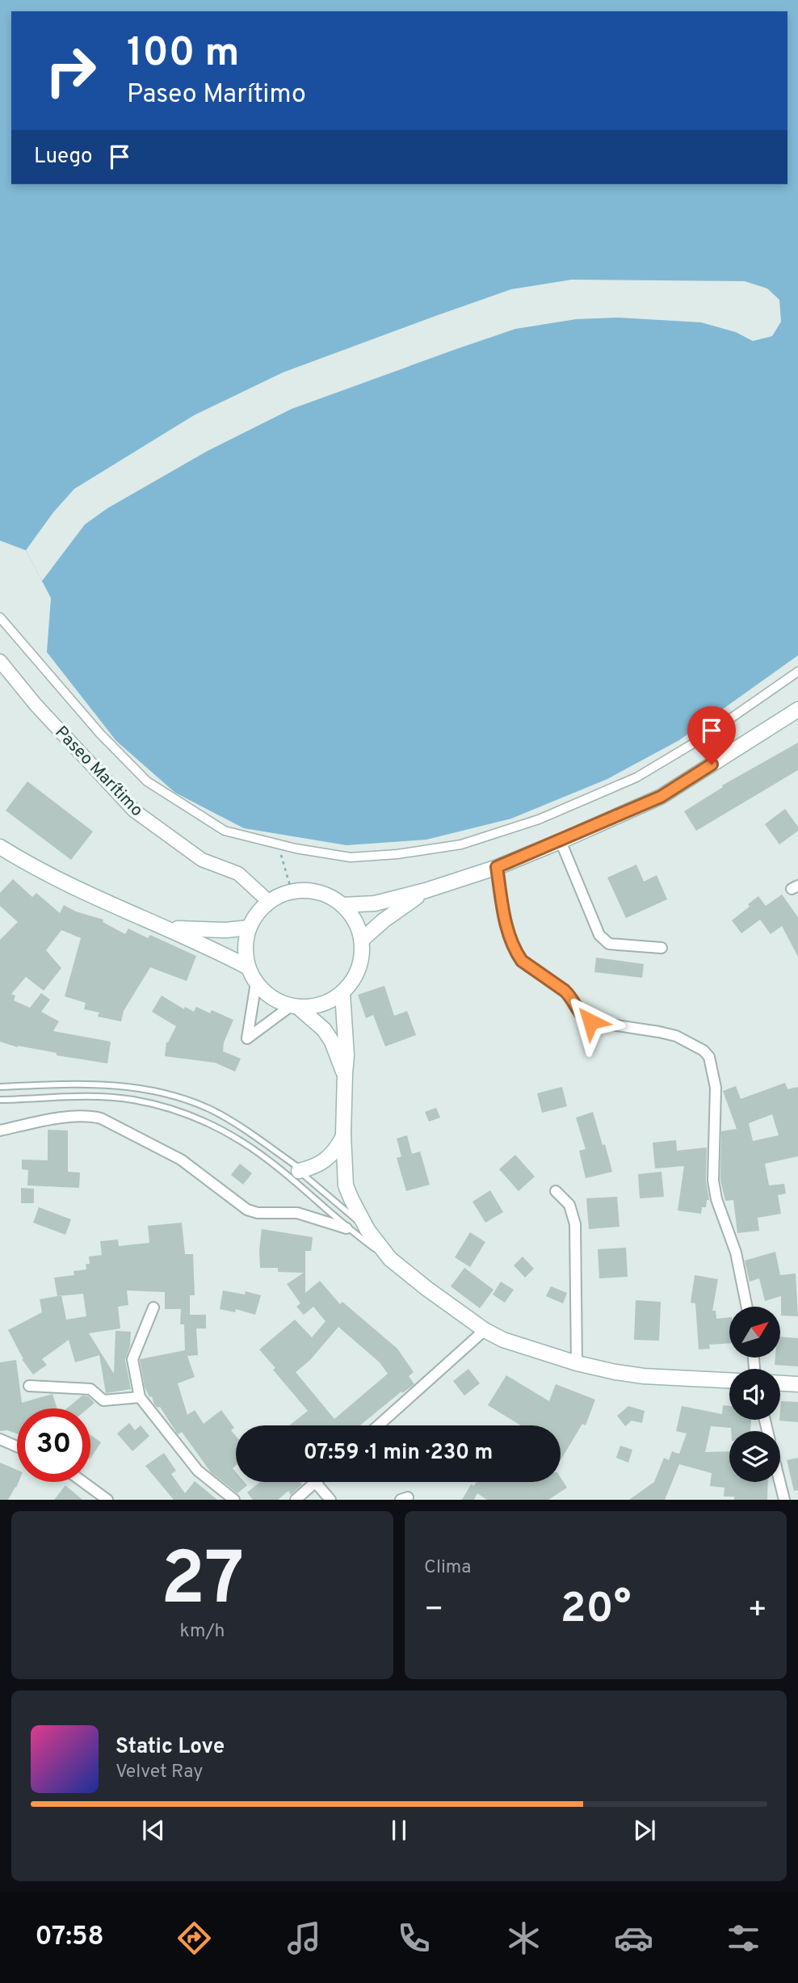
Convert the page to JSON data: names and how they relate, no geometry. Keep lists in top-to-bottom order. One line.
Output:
{"streets":{"street":["Paseo Marítimo"]},"north":"top right","page":{"turn":["100 m","Paseo Marítimo"],"then":"Luego","limit":"30","trip":"07:59 · 1 min · 230 m","tile":[["27","km/h"],"Clima"],"heat":["−","20°","+"],"song":["Static Love","Velvet Ray"],"tabs":"07:58"}}
